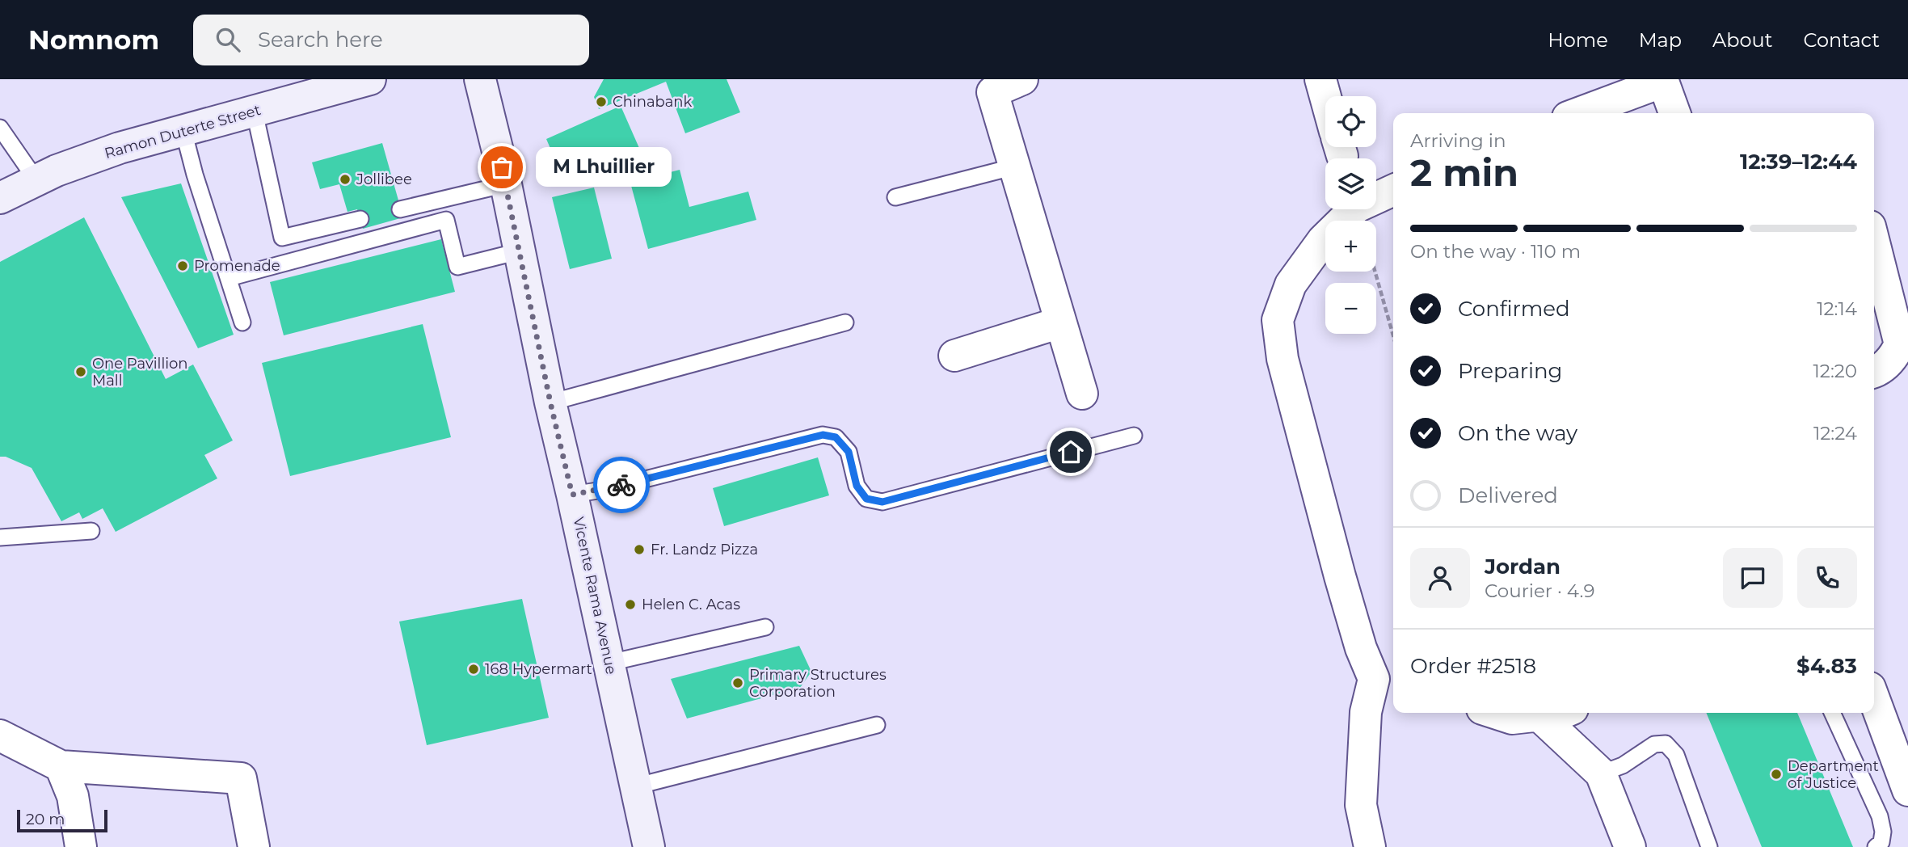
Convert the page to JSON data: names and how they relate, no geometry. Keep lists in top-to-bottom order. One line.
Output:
{"streets":{"main road":["Ramon Duterte Street","Vicente Rama Avenue"]},"places":["Chinabank","M Lhuillier","Jollibee","Promenade","One Pavillion Mall","Fr. Landz Pizza","Helen C. Acas","168 Hypermart","Primary Structures Corporation","Department of Justice"],"scale_bar":"20 m","page":{"header":"Nomnom","search":"Search here","nav":["Home","Map","About","Contact"],"map_buttons":["+","−"],"heading":["2 min","Arriving in","12:39–12:44"],"panel":["Jordan","Courier · 4.9","Order #2518","$4.83"],"bubble":"M Lhuillier","bar":"On the way · 110 m","list":[["Confirmed","12:14"],["Preparing","12:20"],["On the way","12:24"],"Delivered"],"scale":"20 m"}}
